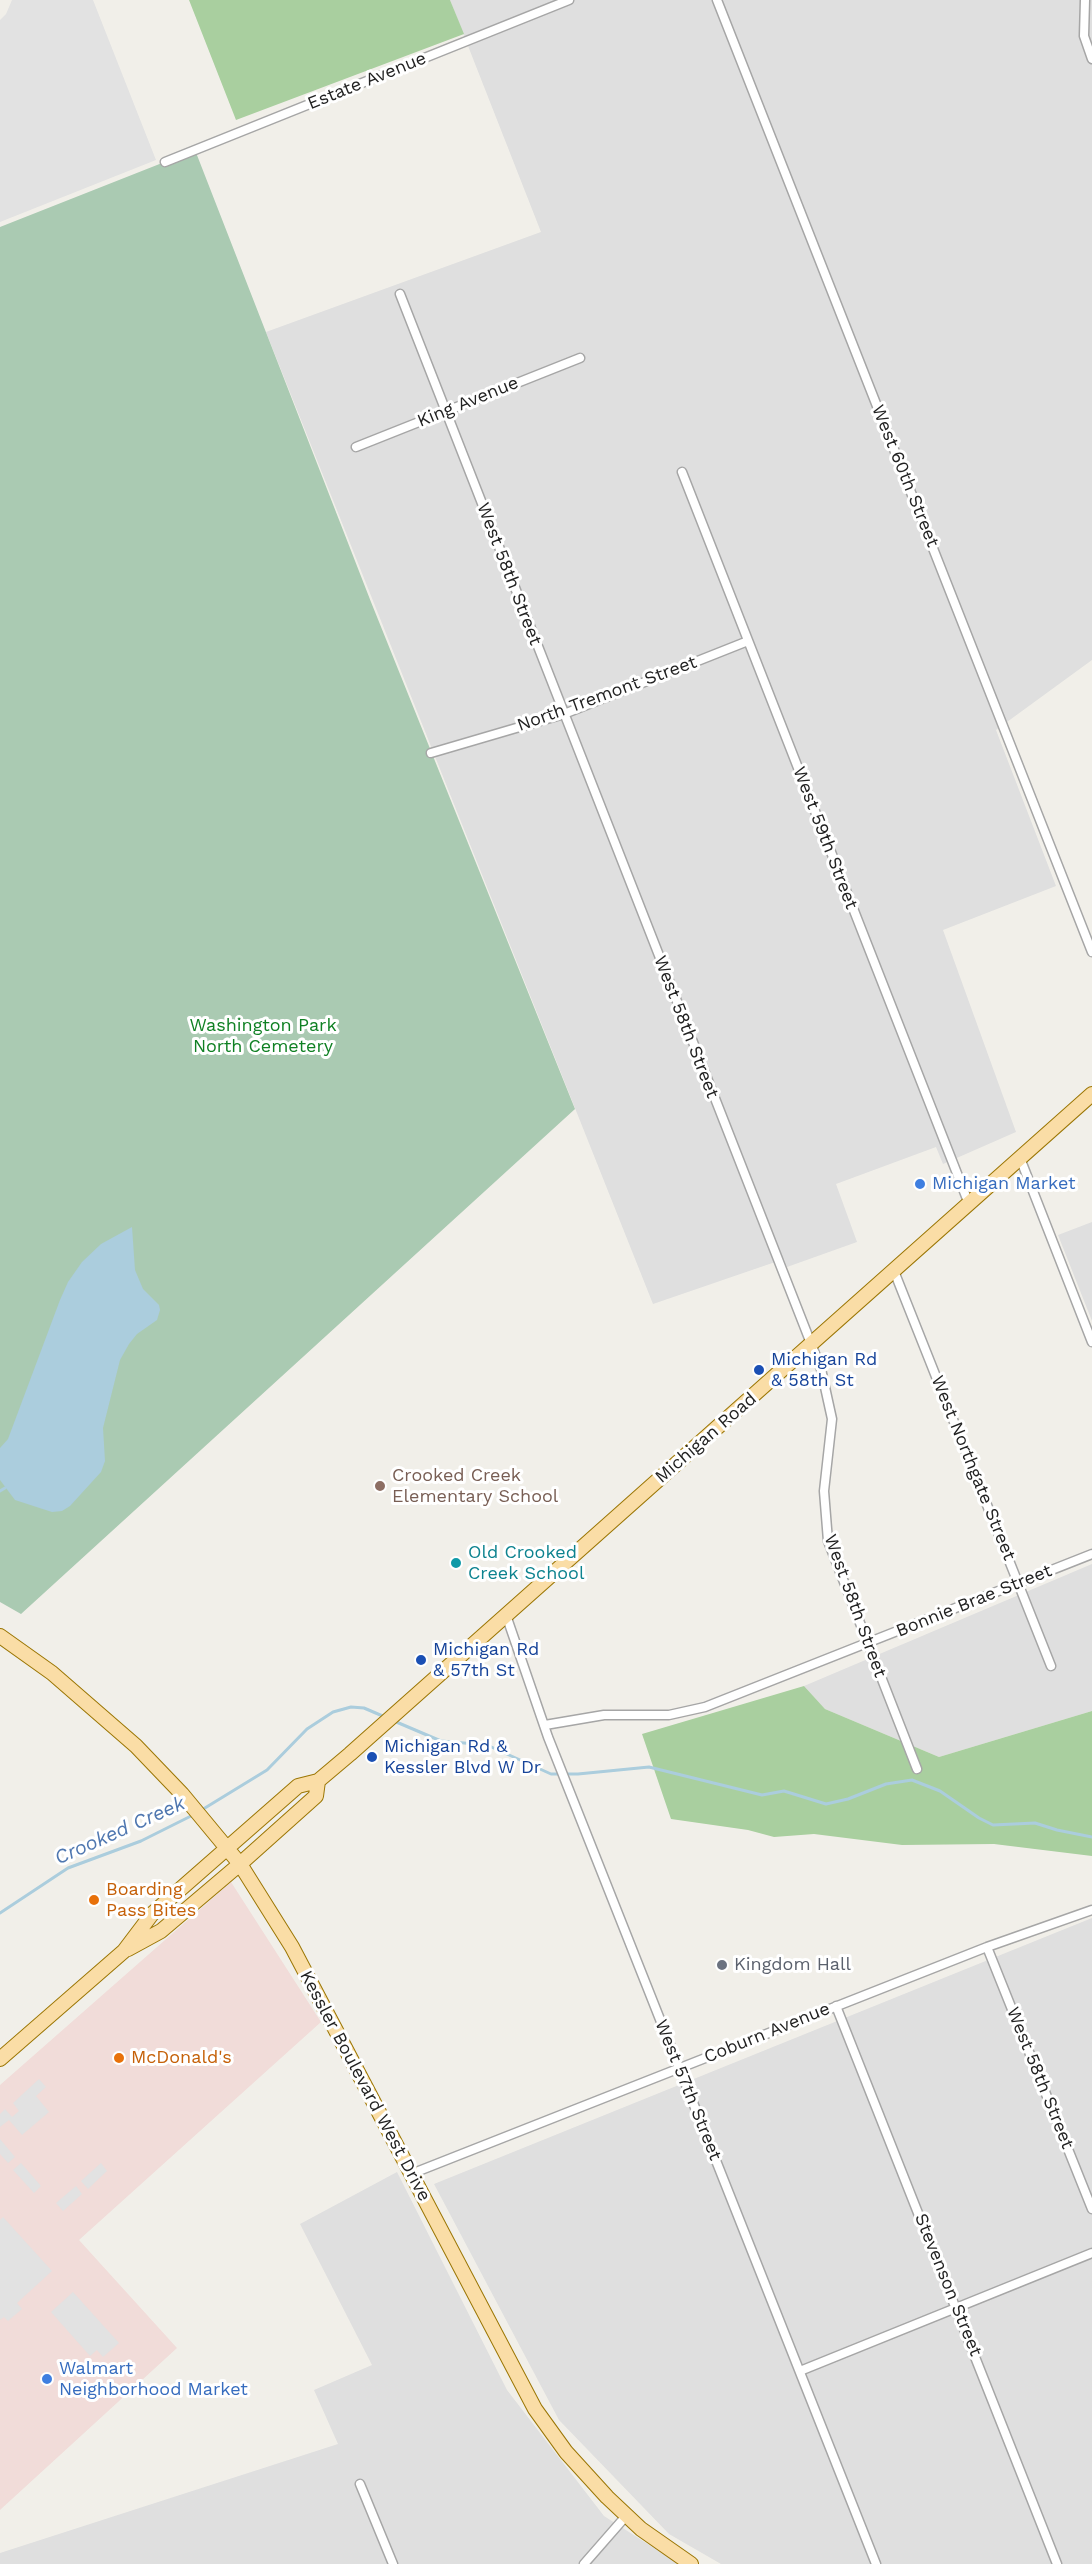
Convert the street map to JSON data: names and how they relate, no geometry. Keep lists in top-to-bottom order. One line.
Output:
{"streets":{"main road":["Michigan Road","Kessler Boulevard West Drive"],"street":["Estate Avenue","King Avenue","West 60th Street","West 58th Street","North Tremont Street","West 59th Street","West Northgate Street","Bonnie Brae Street","Coburn Avenue","West 57th Street","Stevenson Street"]},"crossings":[["King Avenue","West 58th Street"],["West 58th Street","North Tremont Street"],["West 58th Street","Michigan Road"],["West 58th Street","Bonnie Brae Street"],["West 58th Street","Coburn Avenue"],["North Tremont Street","West 59th Street"],["West 59th Street","Michigan Road"],["Michigan Road","West Northgate Street"],["Michigan Road","Kessler Boulevard West Drive"],["Michigan Road","West 57th Street"],["West Northgate Street","Bonnie Brae Street"],["Bonnie Brae Street","West 57th Street"],["Coburn Avenue","Kessler Boulevard West Drive"],["Coburn Avenue","West 57th Street"],["Coburn Avenue","Stevenson Street"]],"water":["Crooked Creek"],"parks":["Washington Park North Cemetery"],"places":["Michigan Market","Michigan Rd & 58th St","Crooked Creek Elementary School","Old Crooked Creek School","Michigan Rd & 57th St","Michigan Rd & Kessler Blvd W Dr","Boarding Pass Bites","Kingdom Hall","McDonald's","Walmart Neighborhood Market"]}
